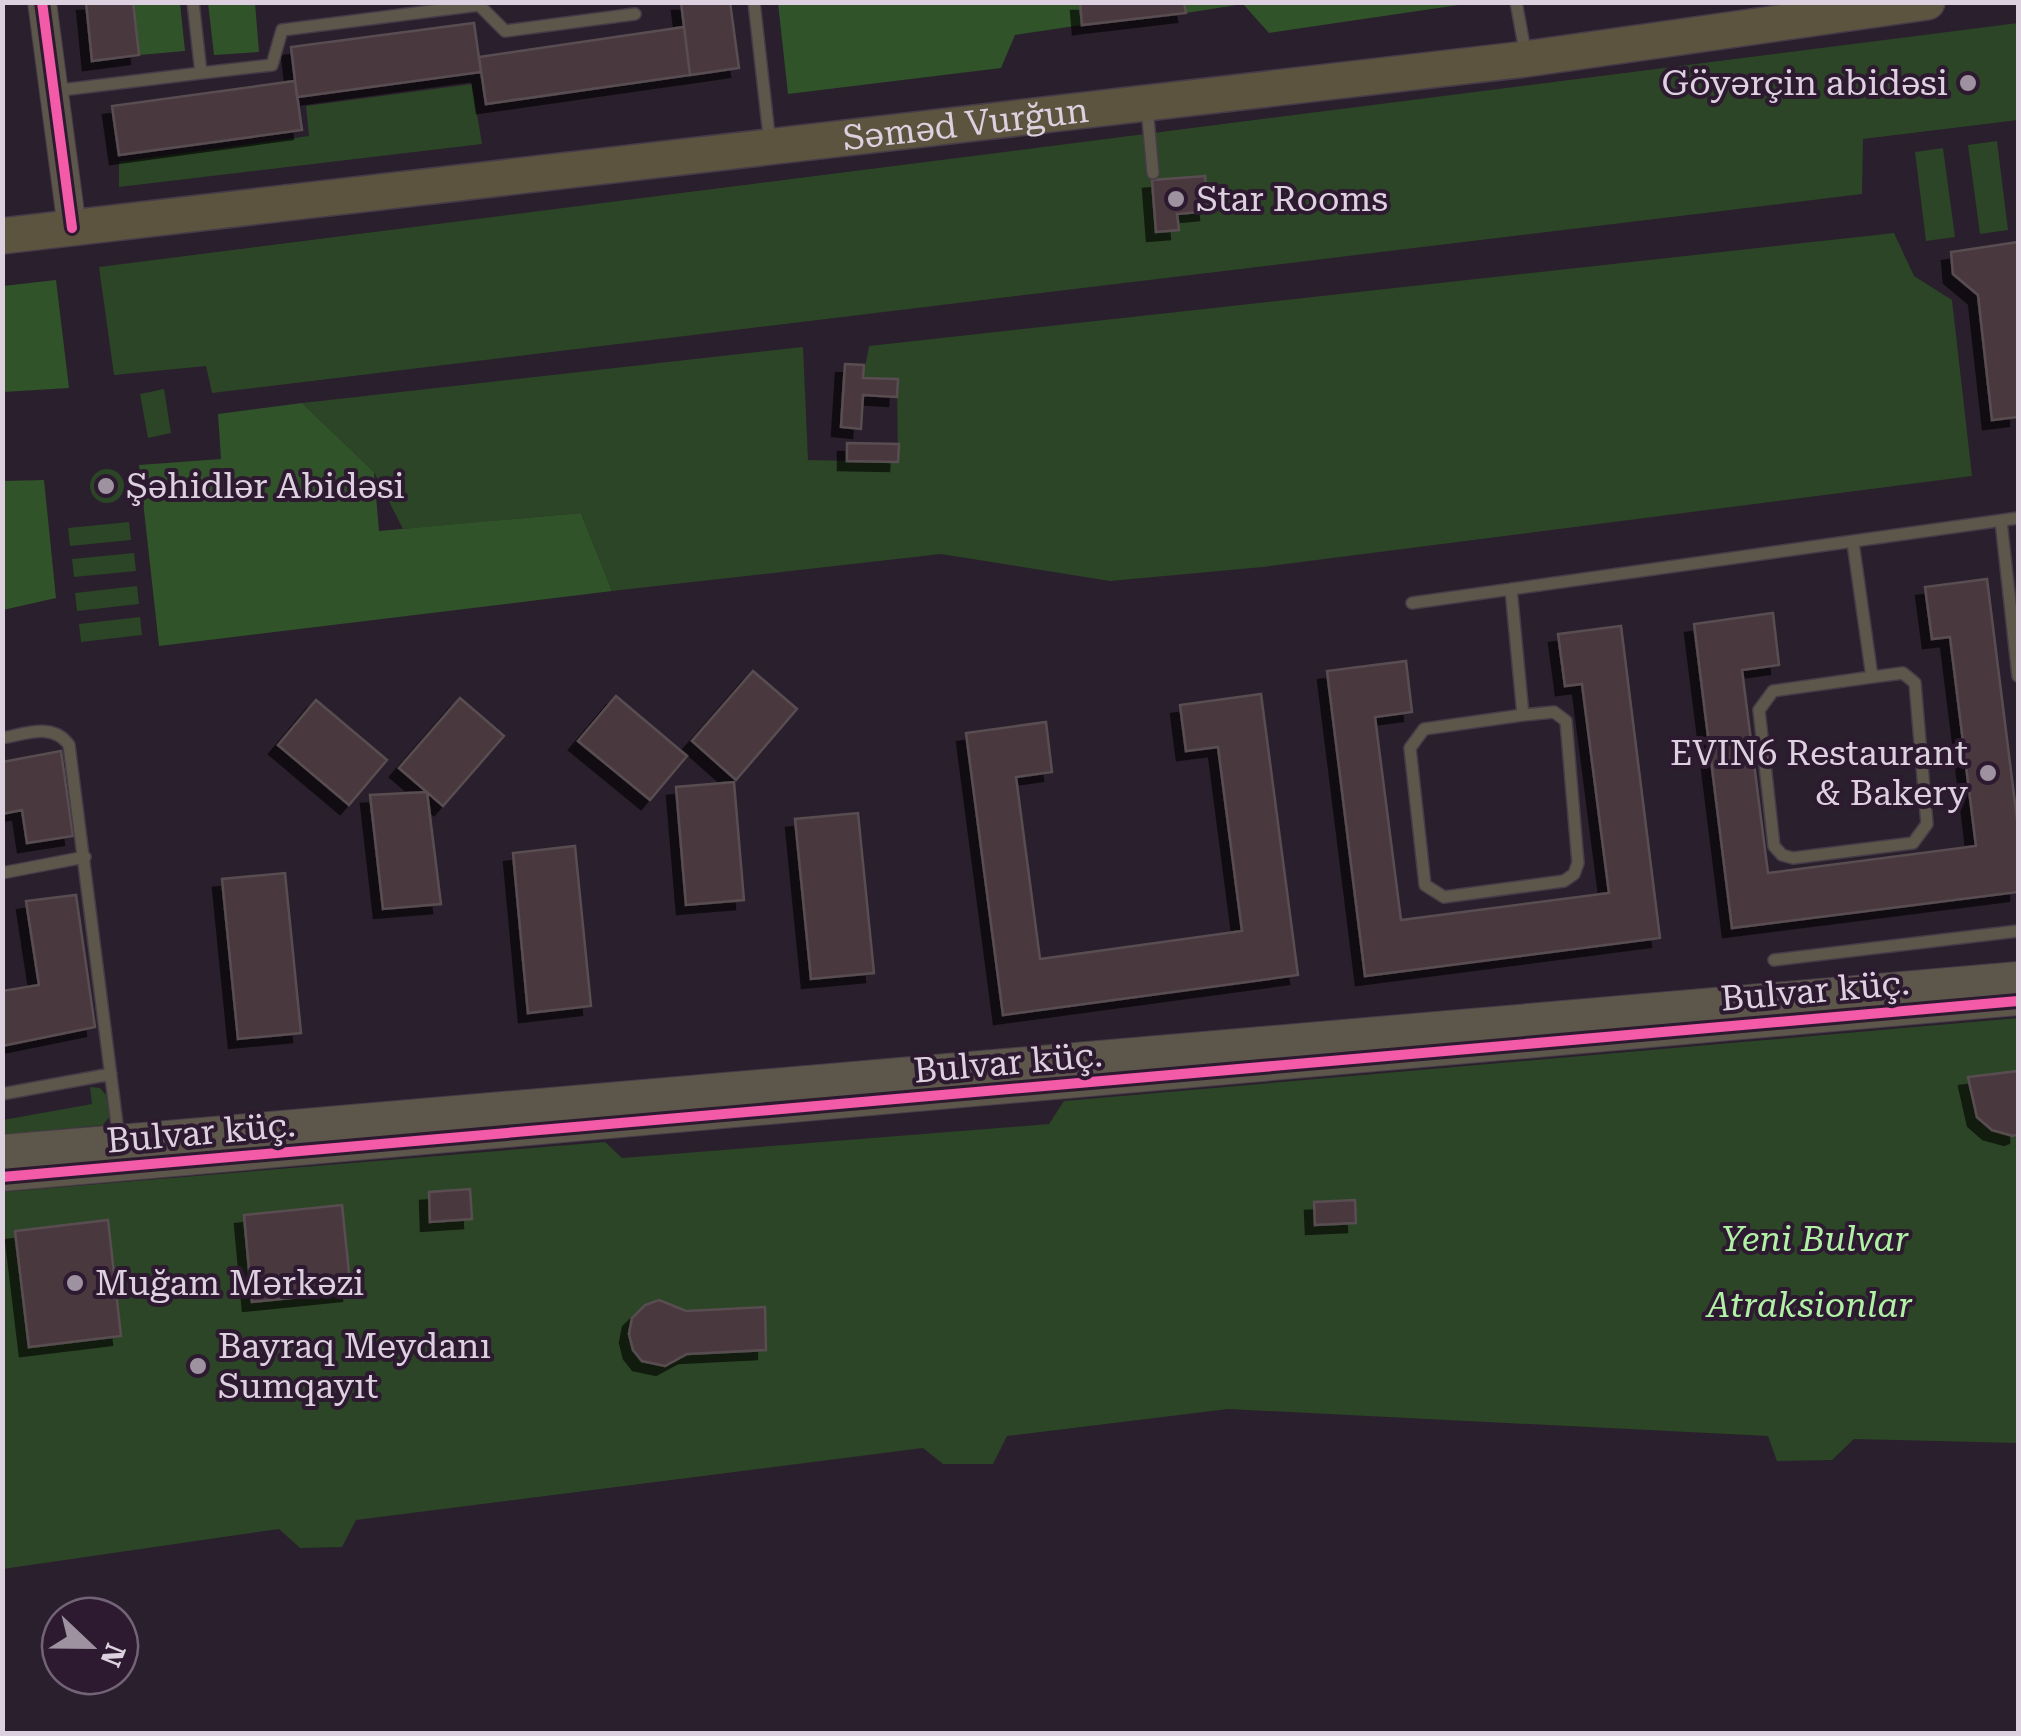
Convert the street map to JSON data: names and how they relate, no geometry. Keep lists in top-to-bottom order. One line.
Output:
{"streets":{"main road":["Səməd Vurğun"],"street":["Bulvar küç."]},"parks":["Yeni Bulvar","Atraksionlar"],"places":["Göyərçin abidəsi","Star Rooms","Şəhidlər Abidəsi","EVIN6 Restaurant & Bakery","Muğam Mərkəzi","Bayraq Meydanı Sumqayıt"],"north":"right"}
